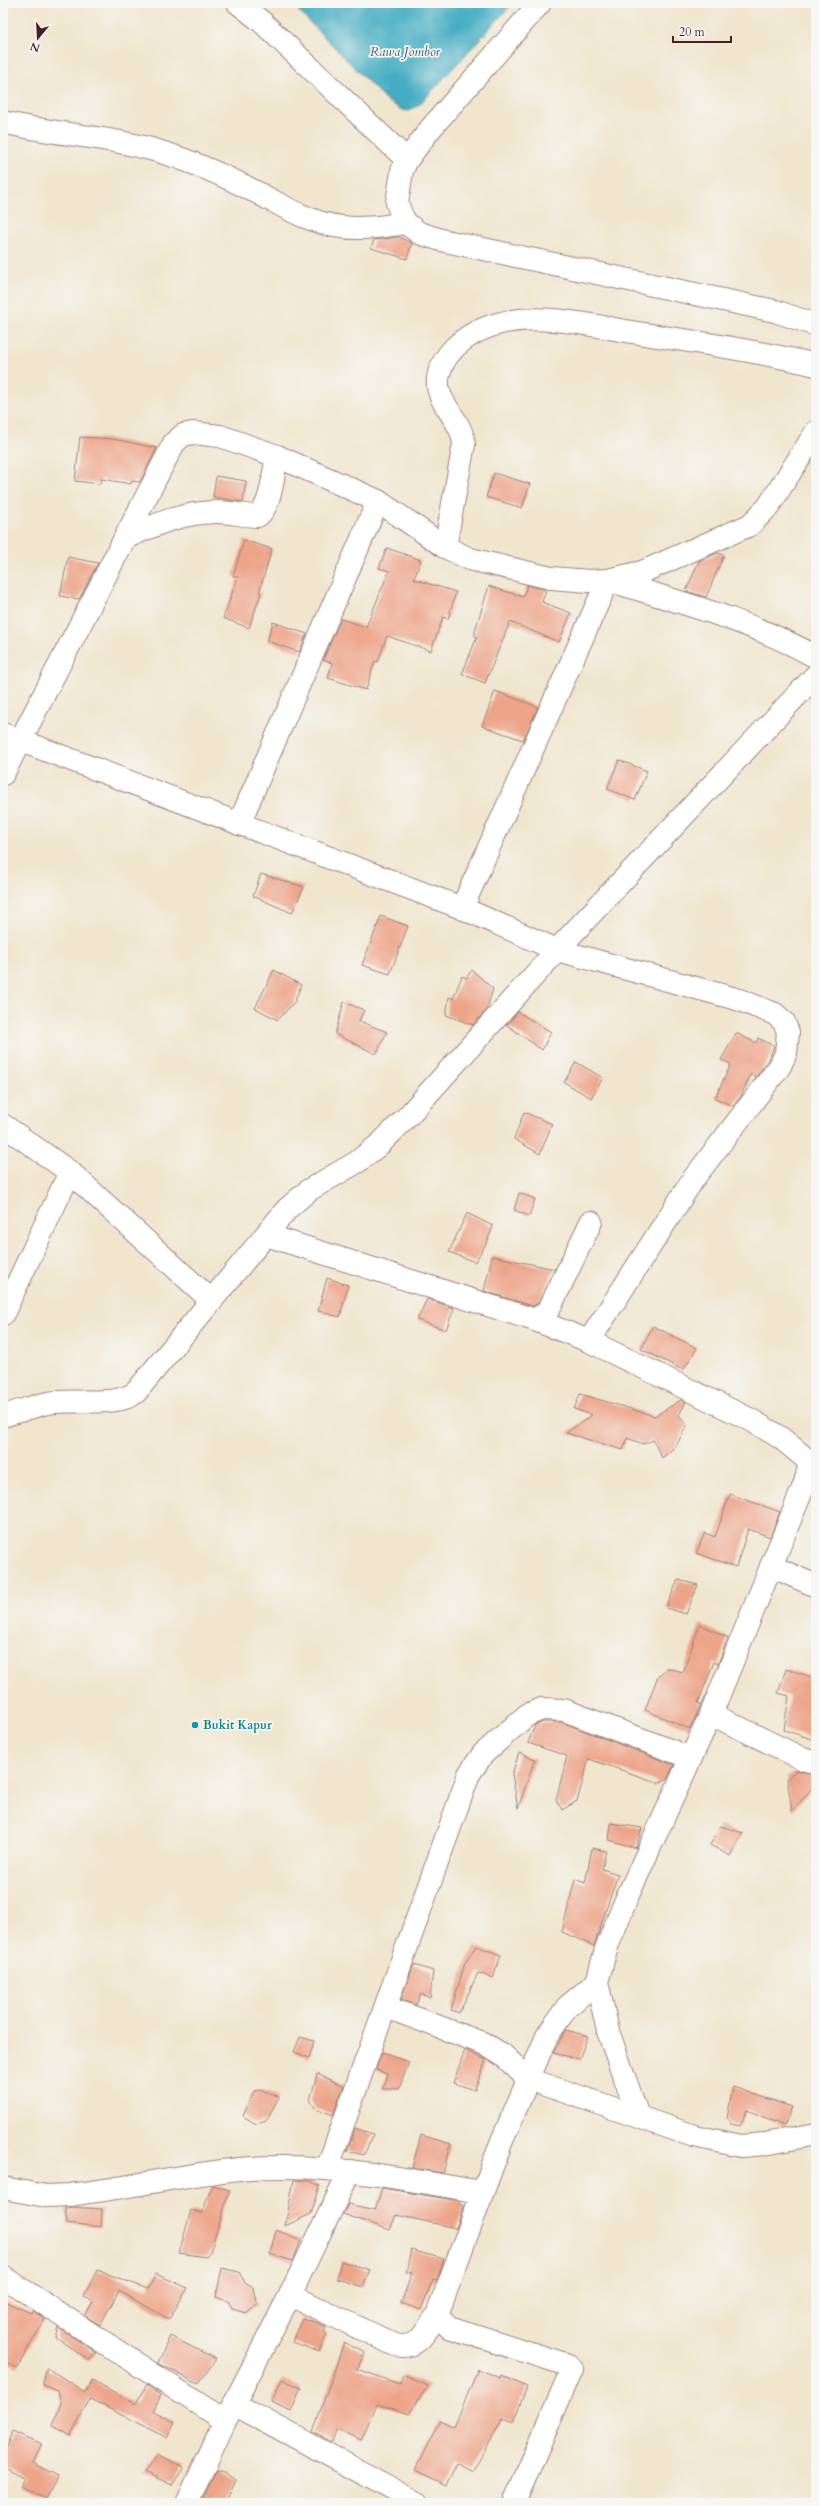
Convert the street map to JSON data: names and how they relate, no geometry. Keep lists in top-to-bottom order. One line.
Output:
{"water":["Rawa Jombor"],"places":["Bukit Kapur"],"scale_bar":"20 m","north":"bottom"}
